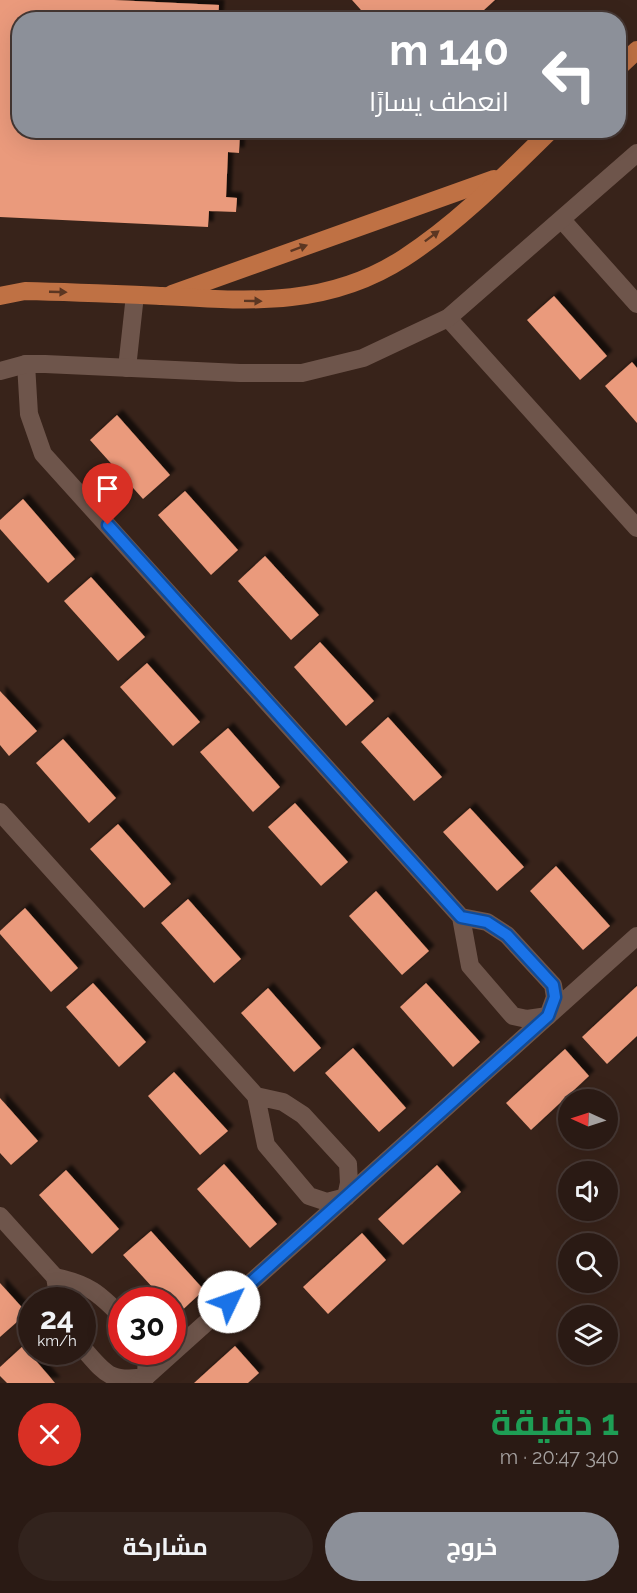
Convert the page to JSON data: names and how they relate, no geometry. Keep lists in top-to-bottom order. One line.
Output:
{"north":"left","page":{"turn":["140 m","انعطف يسارًا"],"speed":"24 km/h","limit":"30","heading":["1 دقيقة","340 m · 20:47"],"buttons":["خروج","مشاركة"]}}
